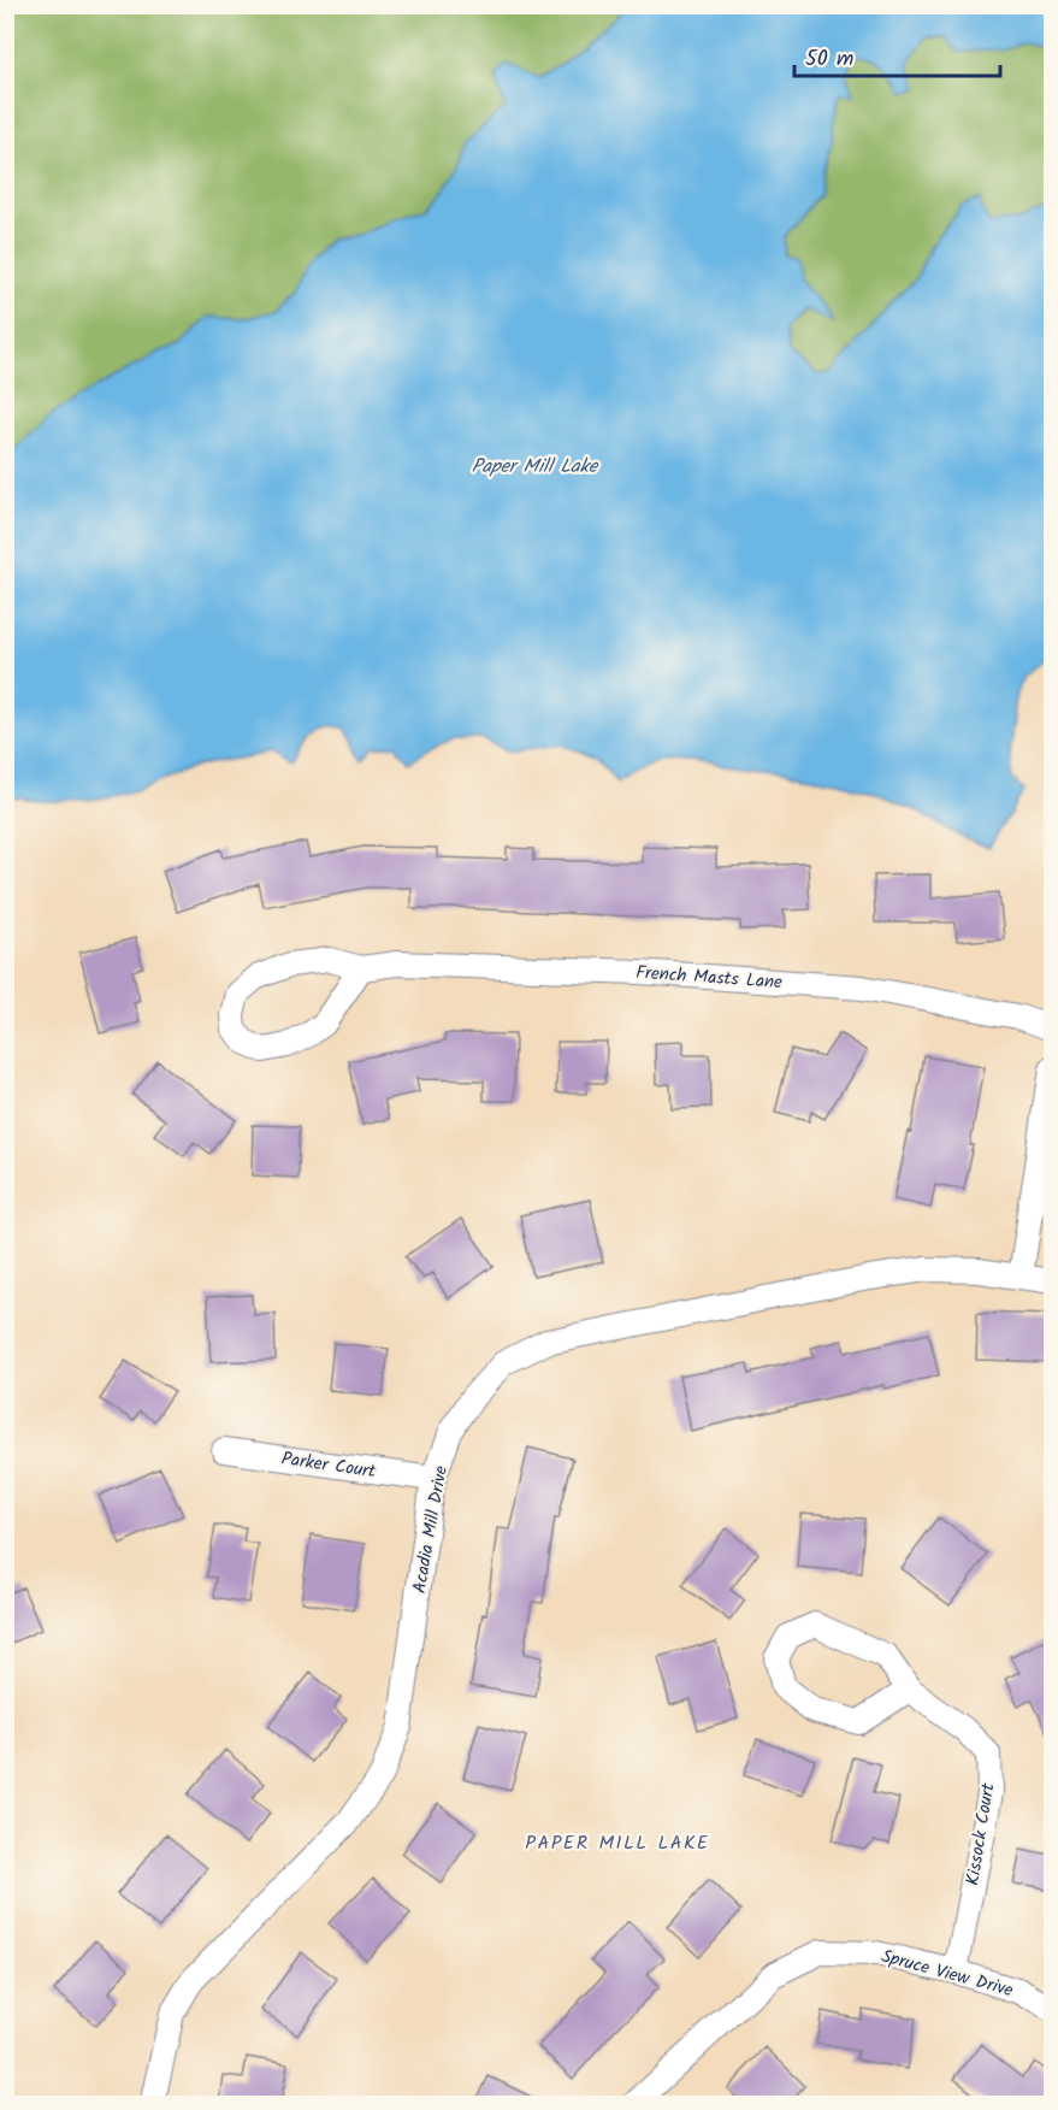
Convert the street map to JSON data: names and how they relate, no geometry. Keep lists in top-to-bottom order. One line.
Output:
{"streets":{"street":["French Masts Lane","Parker Court","Acadia Mill Drive","Kissock Court","Spruce View Drive"]},"crossings":[["Parker Court","Acadia Mill Drive"],["Kissock Court","Spruce View Drive"]],"districts":["PAPER MILL LAKE"],"water":["Paper Mill Lake"],"scale_bar":"50 m"}
